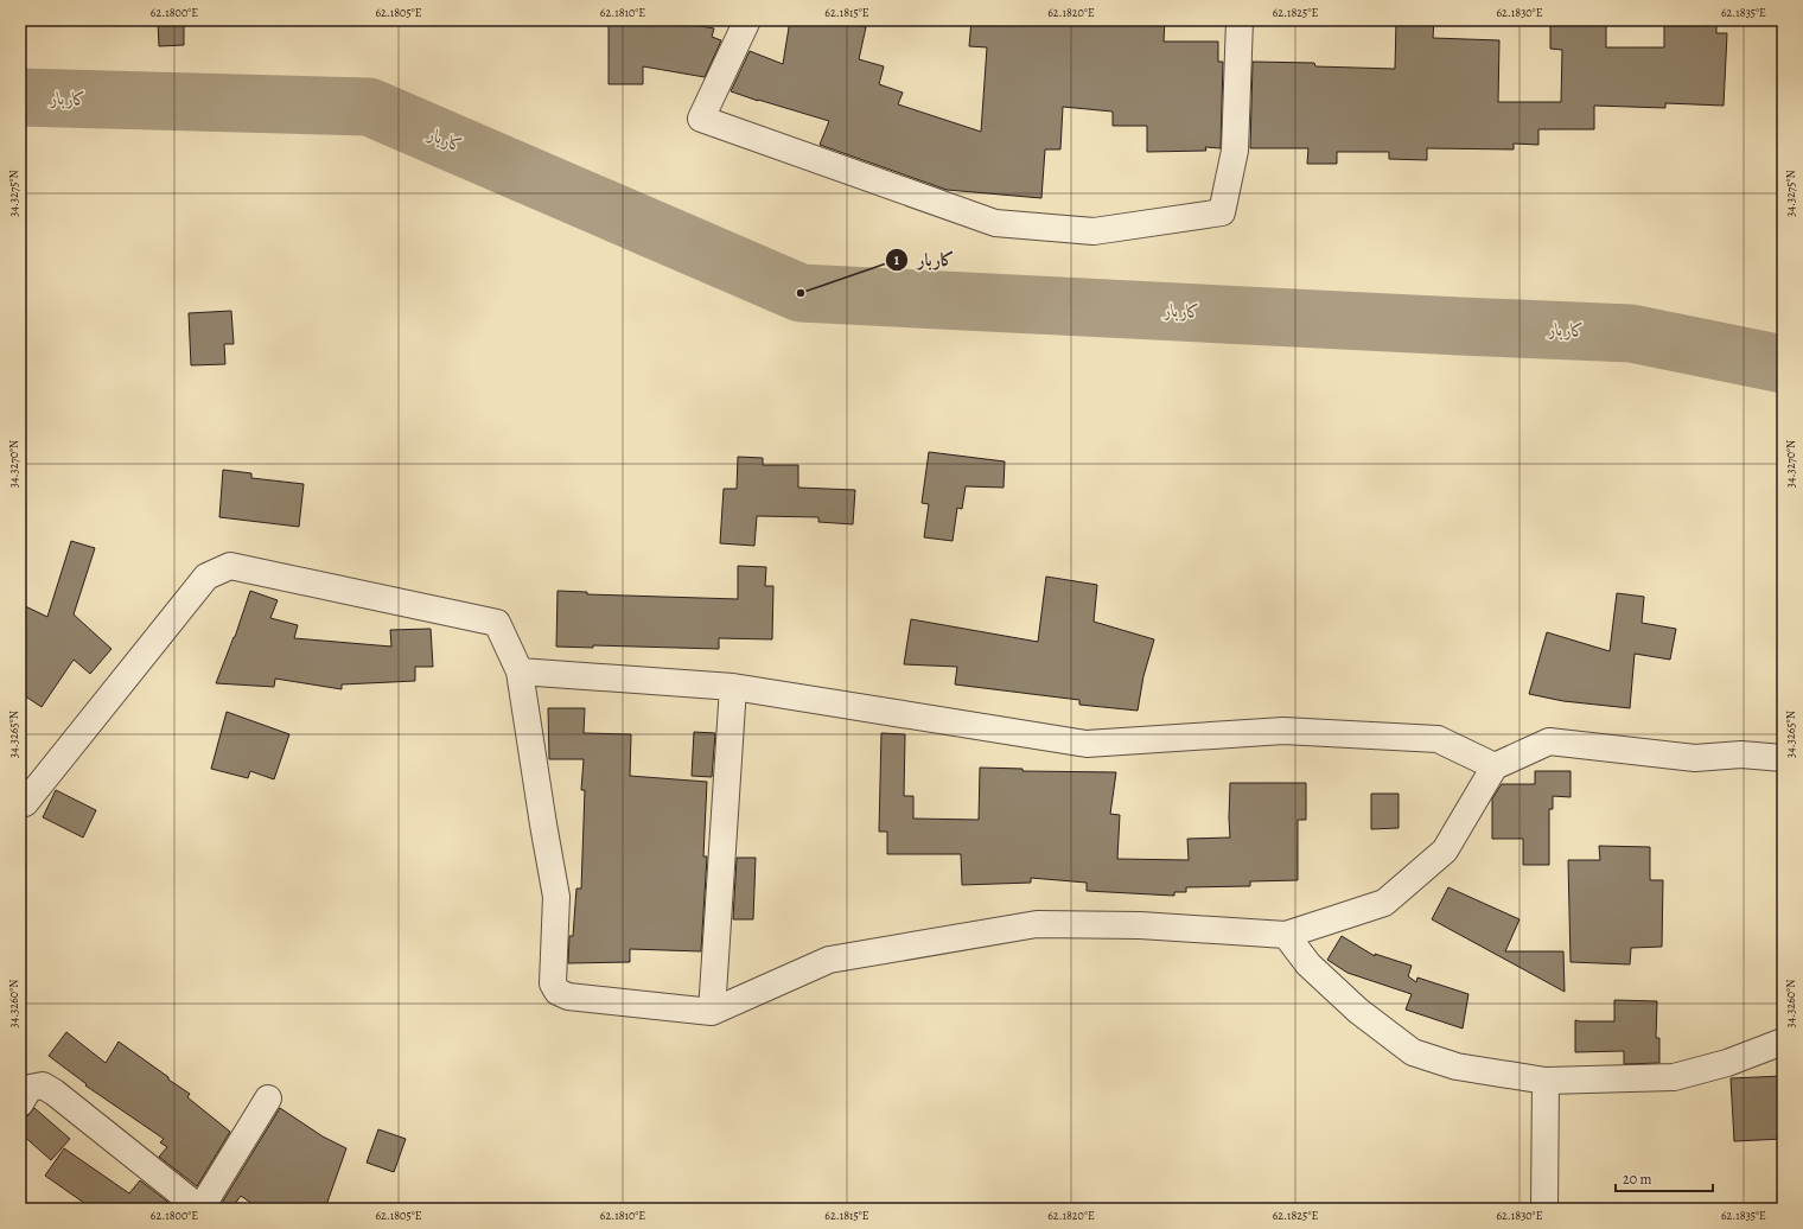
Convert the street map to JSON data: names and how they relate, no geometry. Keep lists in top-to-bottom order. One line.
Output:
{"water":["کاربار"],"places":["کاربار"],"scale_bar":"20 m","coordinates":["62.1800°E","62.1805°E","62.1810°E","62.1815°E","62.1820°E","62.1825°E","62.1830°E","62.1835°E","34.3275°N","34.3270°N","34.3265°N","34.3260°N"]}
